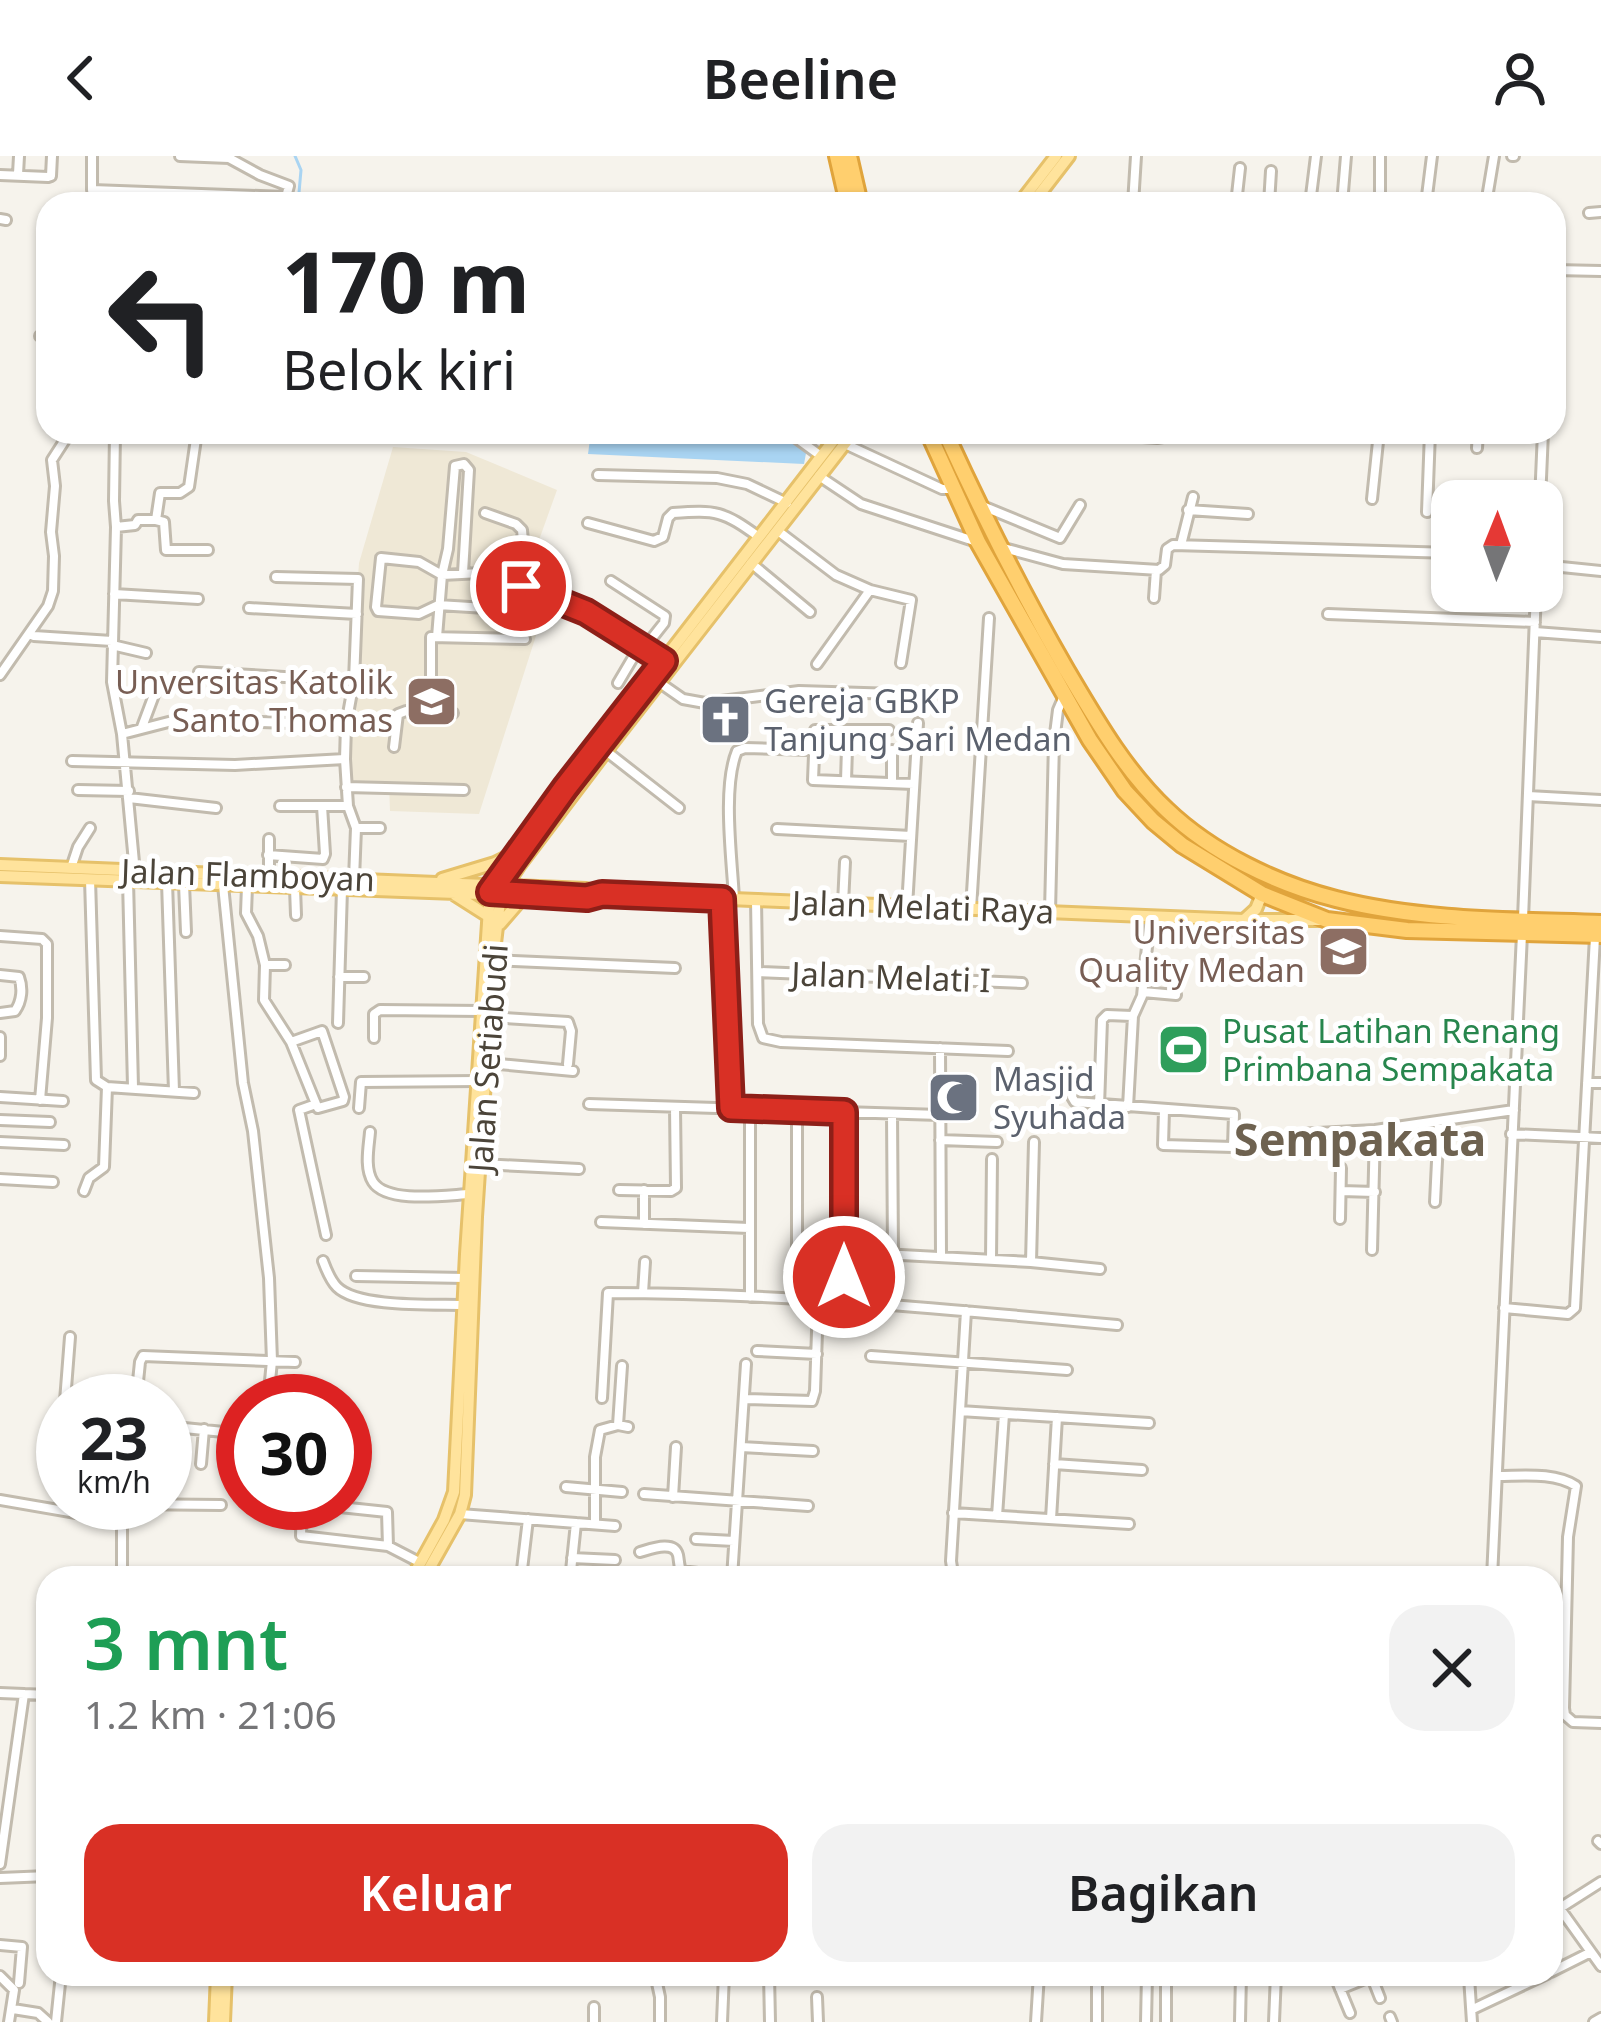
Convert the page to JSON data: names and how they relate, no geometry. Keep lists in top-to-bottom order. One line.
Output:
{"streets":{"main road":["Jalan Flamboyan","Jalan Melati Raya","Jalan Setiabudi"],"street":["Jalan Melati I"]},"crossings":[["Jalan Flamboyan","Jalan Melati Raya"],["Jalan Flamboyan","Jalan Setiabudi"],["Jalan Melati Raya","Jalan Setiabudi"]],"districts":["Sempakata"],"places":{"school or university":["Unversitas Katolik Santo Thomas","Universitas Quality Medan"],"church":["Gereja GBKP Tanjung Sari Medan"],"sports":["Pusat Latihan Renang Primbana Sempakata"],"mosque":["Masjid Syuhada"]},"north":"top","page":{"header":"Beeline","turn":["170 m","Belok kiri"],"speed":"23 km/h","limit":"30","heading":["3 mnt","1.2 km · 21:06"],"buttons":["Keluar","Bagikan"]}}
